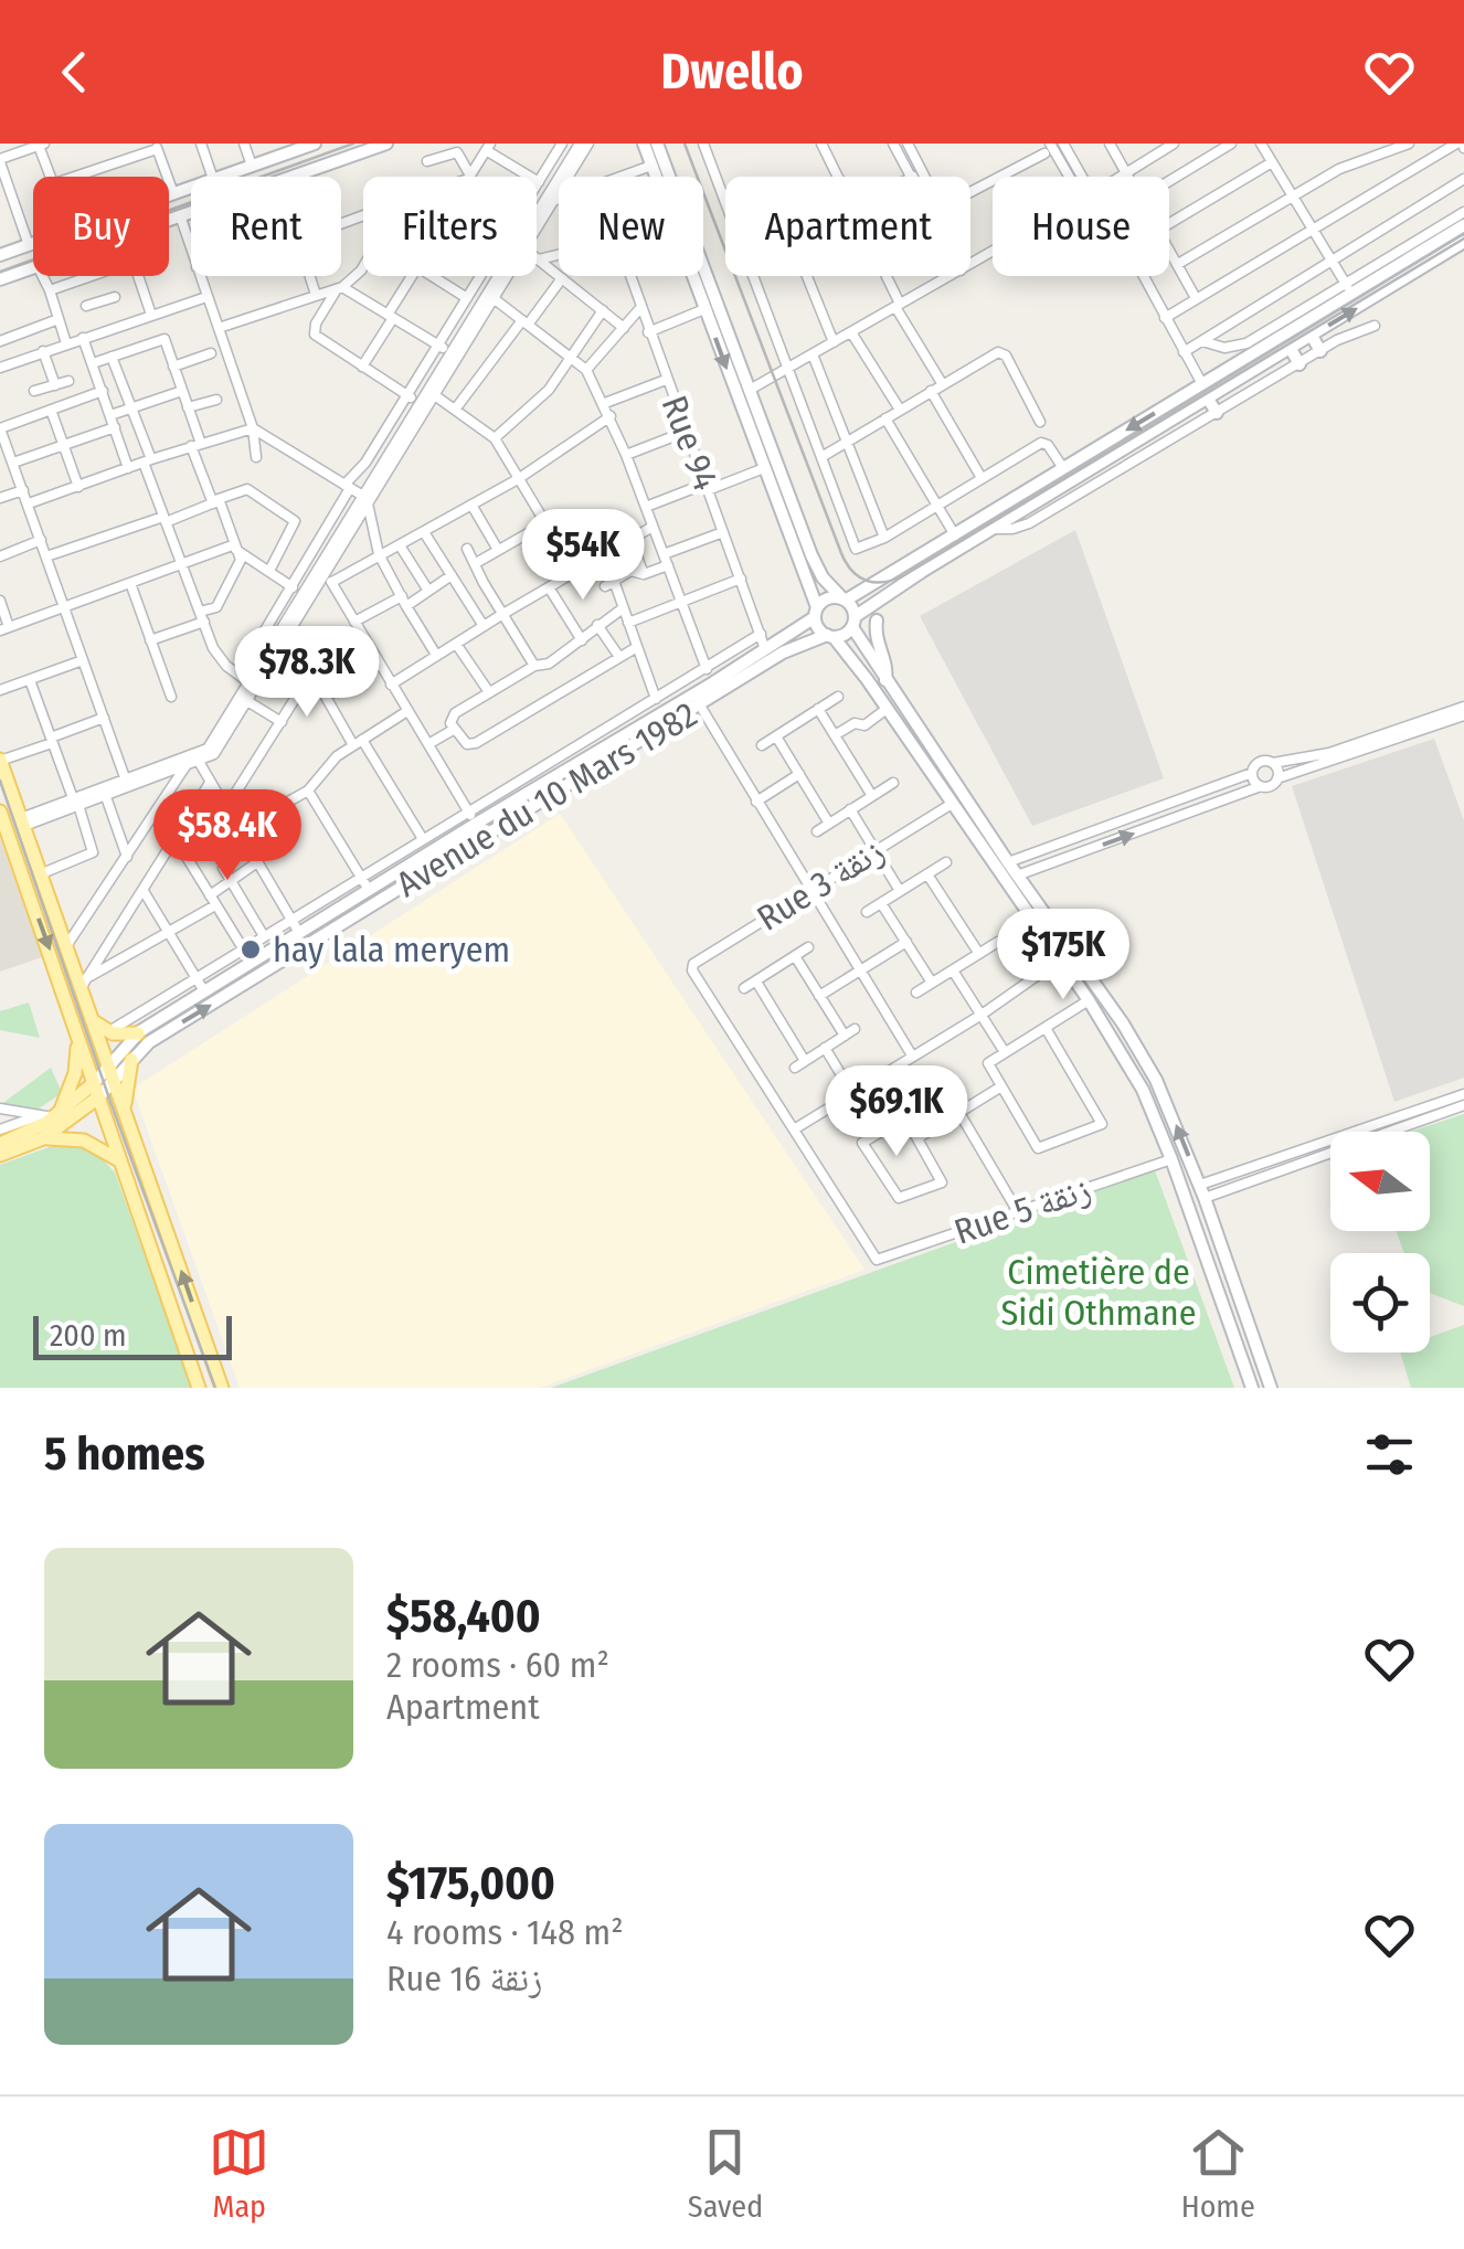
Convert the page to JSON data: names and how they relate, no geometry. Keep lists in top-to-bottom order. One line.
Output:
{"streets":{"main road":["Avenue du 10 Mars 1982"],"street":["Rue 94","Rue 3 زنقة","Rue 5 زنقة"]},"crossings":[["Rue 94","Avenue du 10 Mars 1982"],["Rue 3 زنقة","Rue 5 زنقة"]],"parks":["Cimetière de Sidi Othmane"],"places":["hay lala meryem"],"scale_bar":"200 m","north":"left","page":{"header":"Dwello","chip":["Buy","Rent","Filters","New","Apartment","House"],"price":["$54K","$78.3K","$58.4K","$175K","$69.1K"],"scale":"200 m","heading":"5 homes","list":[{"name":"$58,400","note":"2 rooms · 60 m² · Apartment"},{"name":"$175,000","note":"4 rooms · 148 m² · Rue 16 زنقة"}],"tabs":["Map","Saved","Home"]}}
